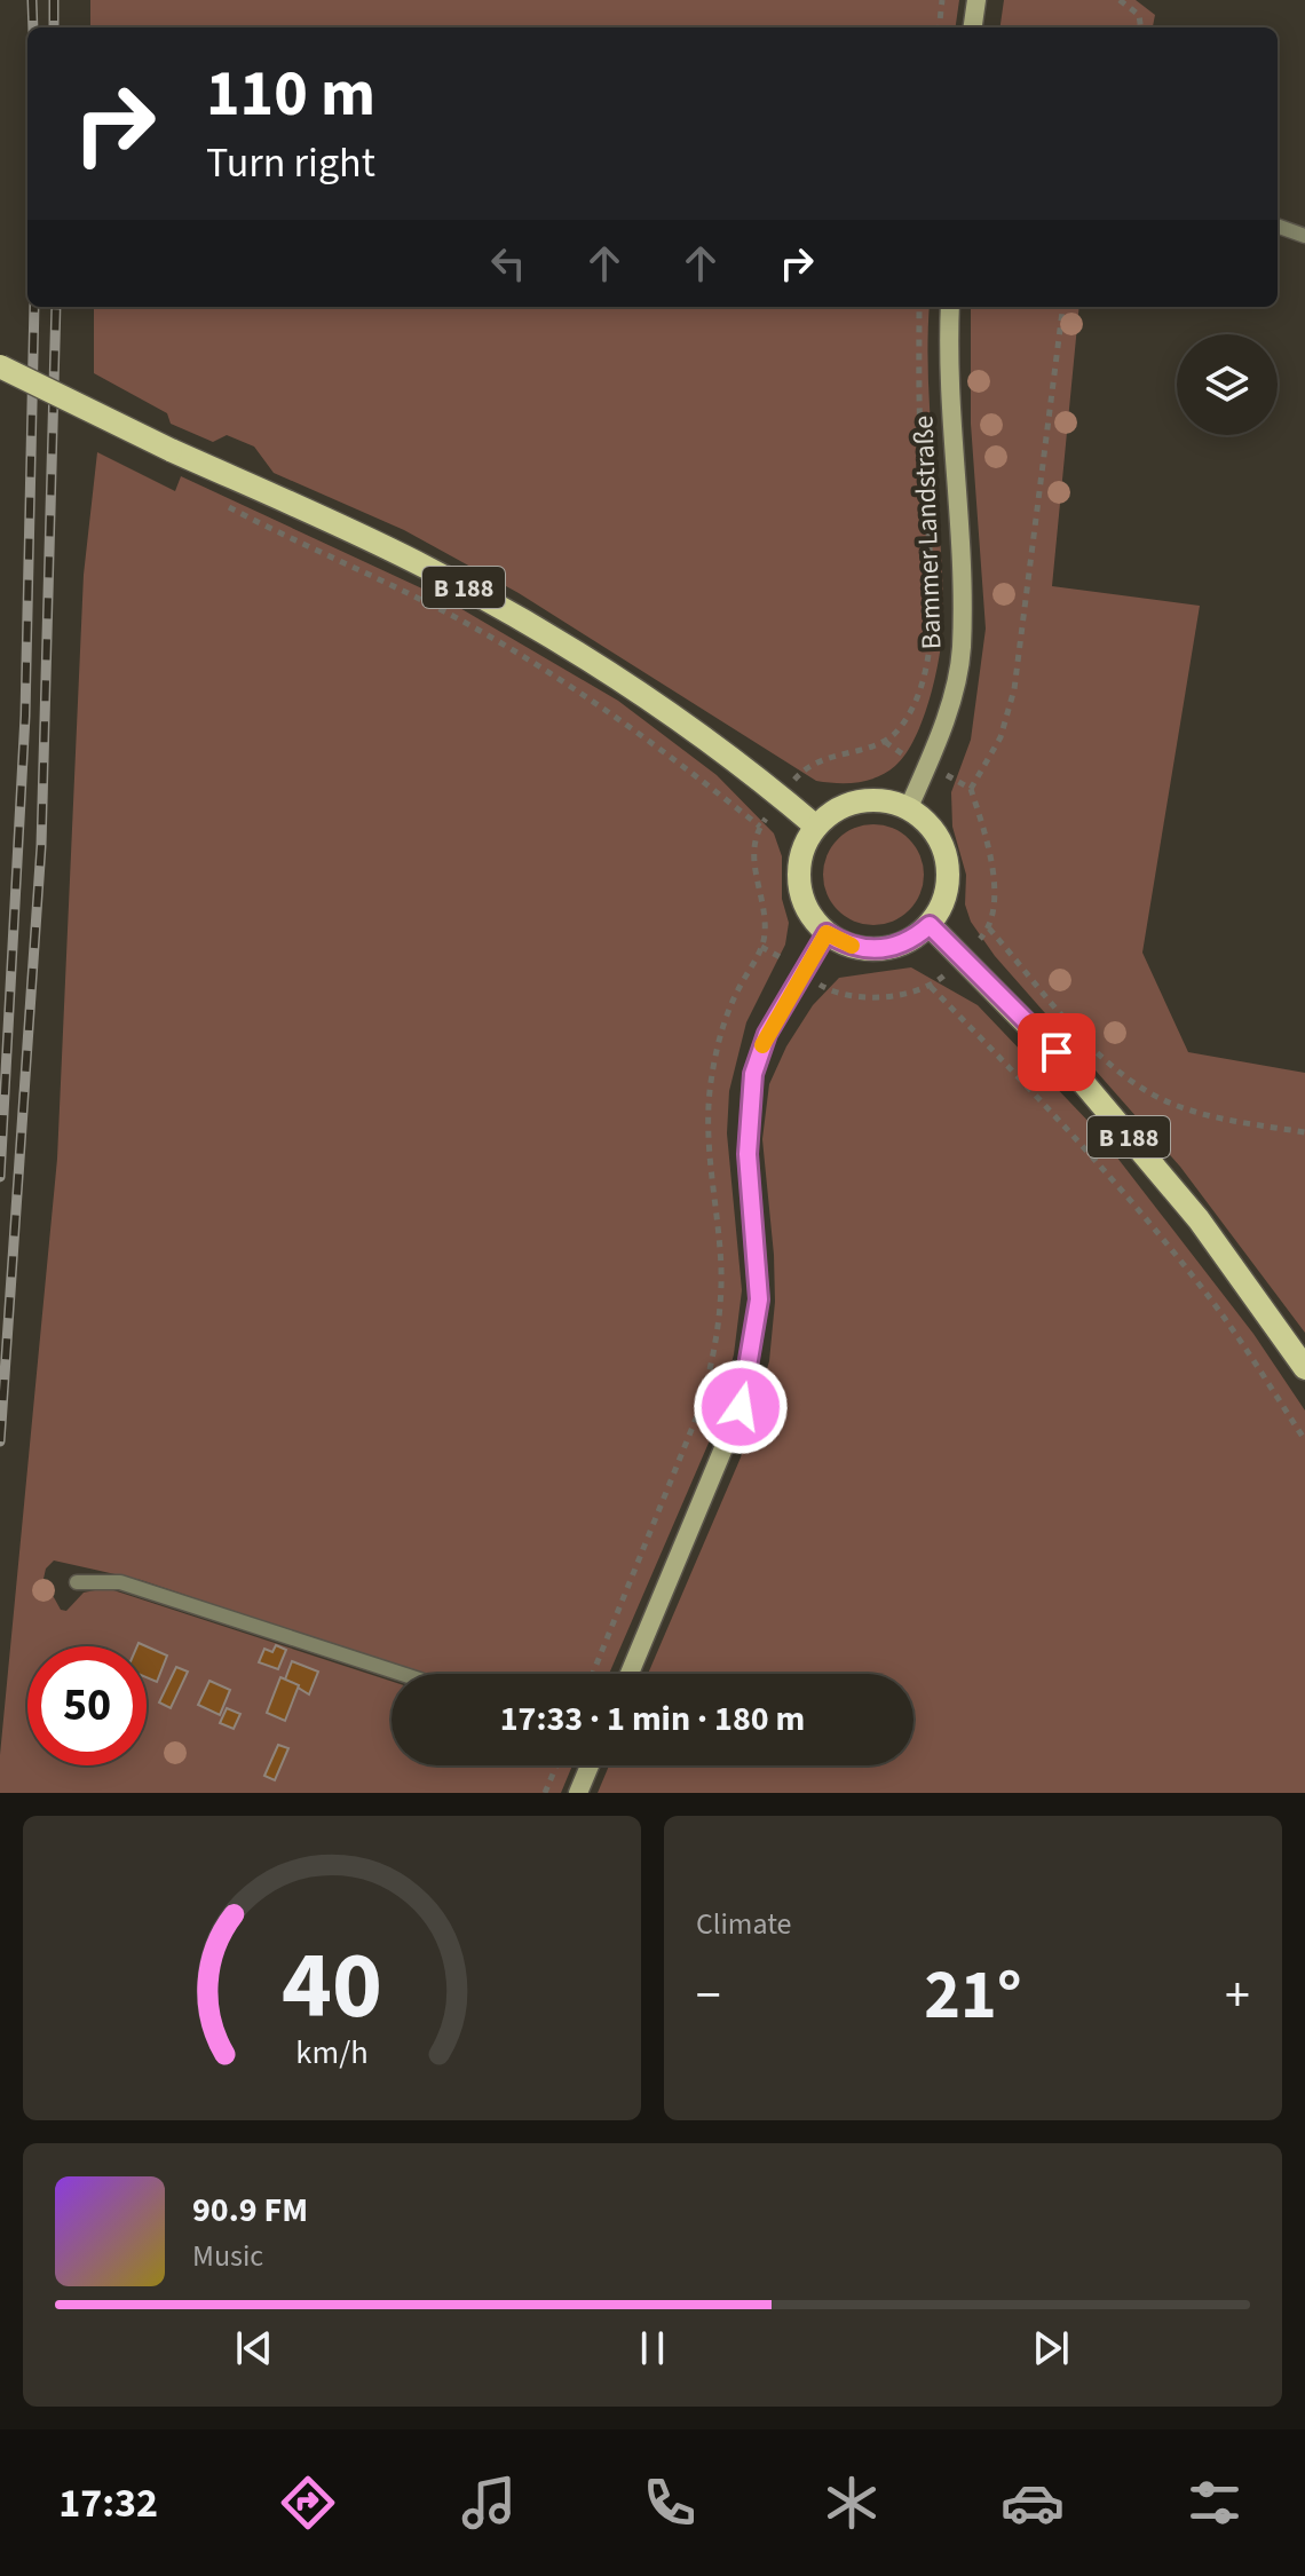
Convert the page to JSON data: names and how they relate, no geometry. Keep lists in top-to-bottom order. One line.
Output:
{"streets":{"main road":["Bammer Landstraße","B 188"]},"crossings":[["Bammer Landstraße","B 188"]],"page":{"turn":["110 m","Turn right"],"limit":"50","trip":"17:33 · 1 min · 180 m","tile":"Climate","heat":["−","21°","+"],"song":["90.9 FM","Music"],"tabs":"17:32","gauge":["40","km/h"]}}
